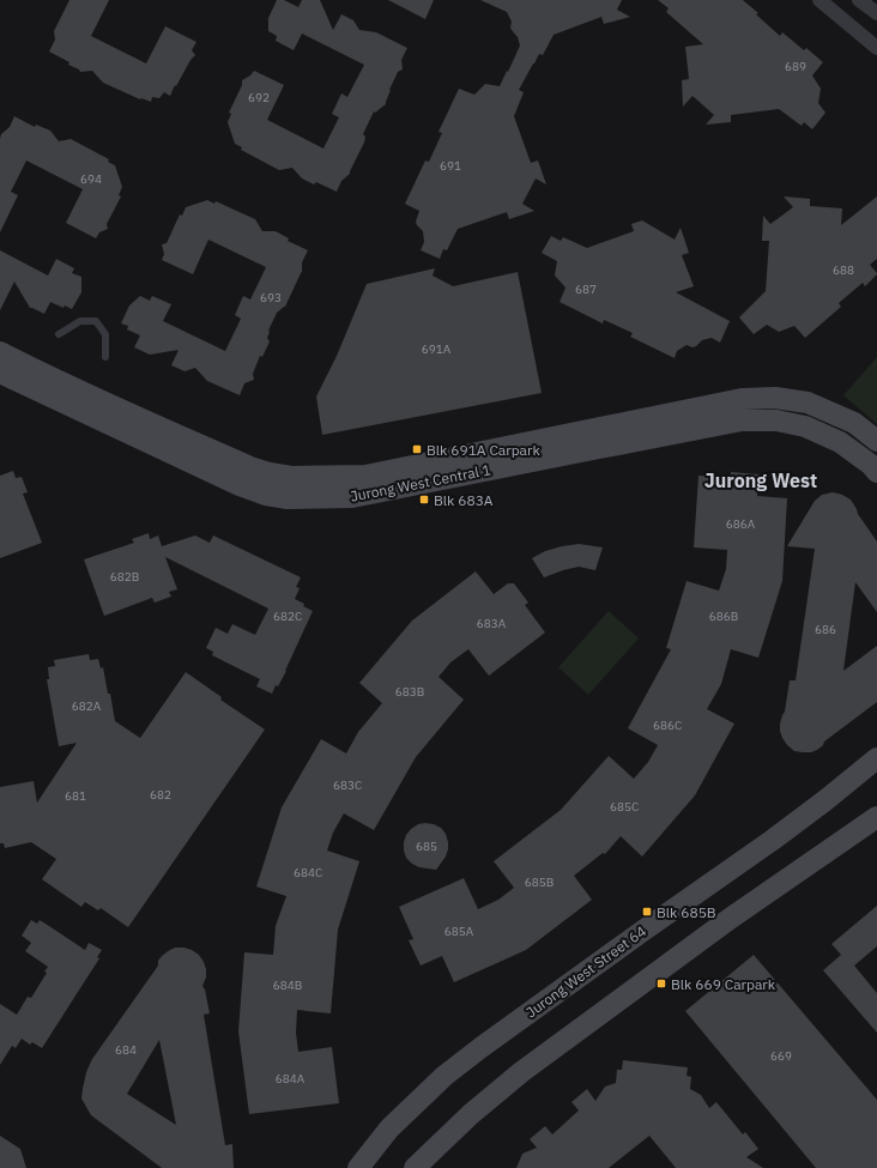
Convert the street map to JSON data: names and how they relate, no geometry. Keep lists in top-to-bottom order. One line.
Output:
{"streets":{"street":["Jurong West Central 1","Jurong West Street 64"]},"districts":["Jurong West"],"places":{"transit":["Blk 691A Carpark","Blk 683A","Blk 685B","Blk 669 Carpark"]},"house_numbers":["689","692","691","694","688","687","693","691A","686A","682B","682C","686B","683A","686","683B","682A","686C","683C","682","681","685C","685","684C","685B","685A","684B","684","669","684A"]}
